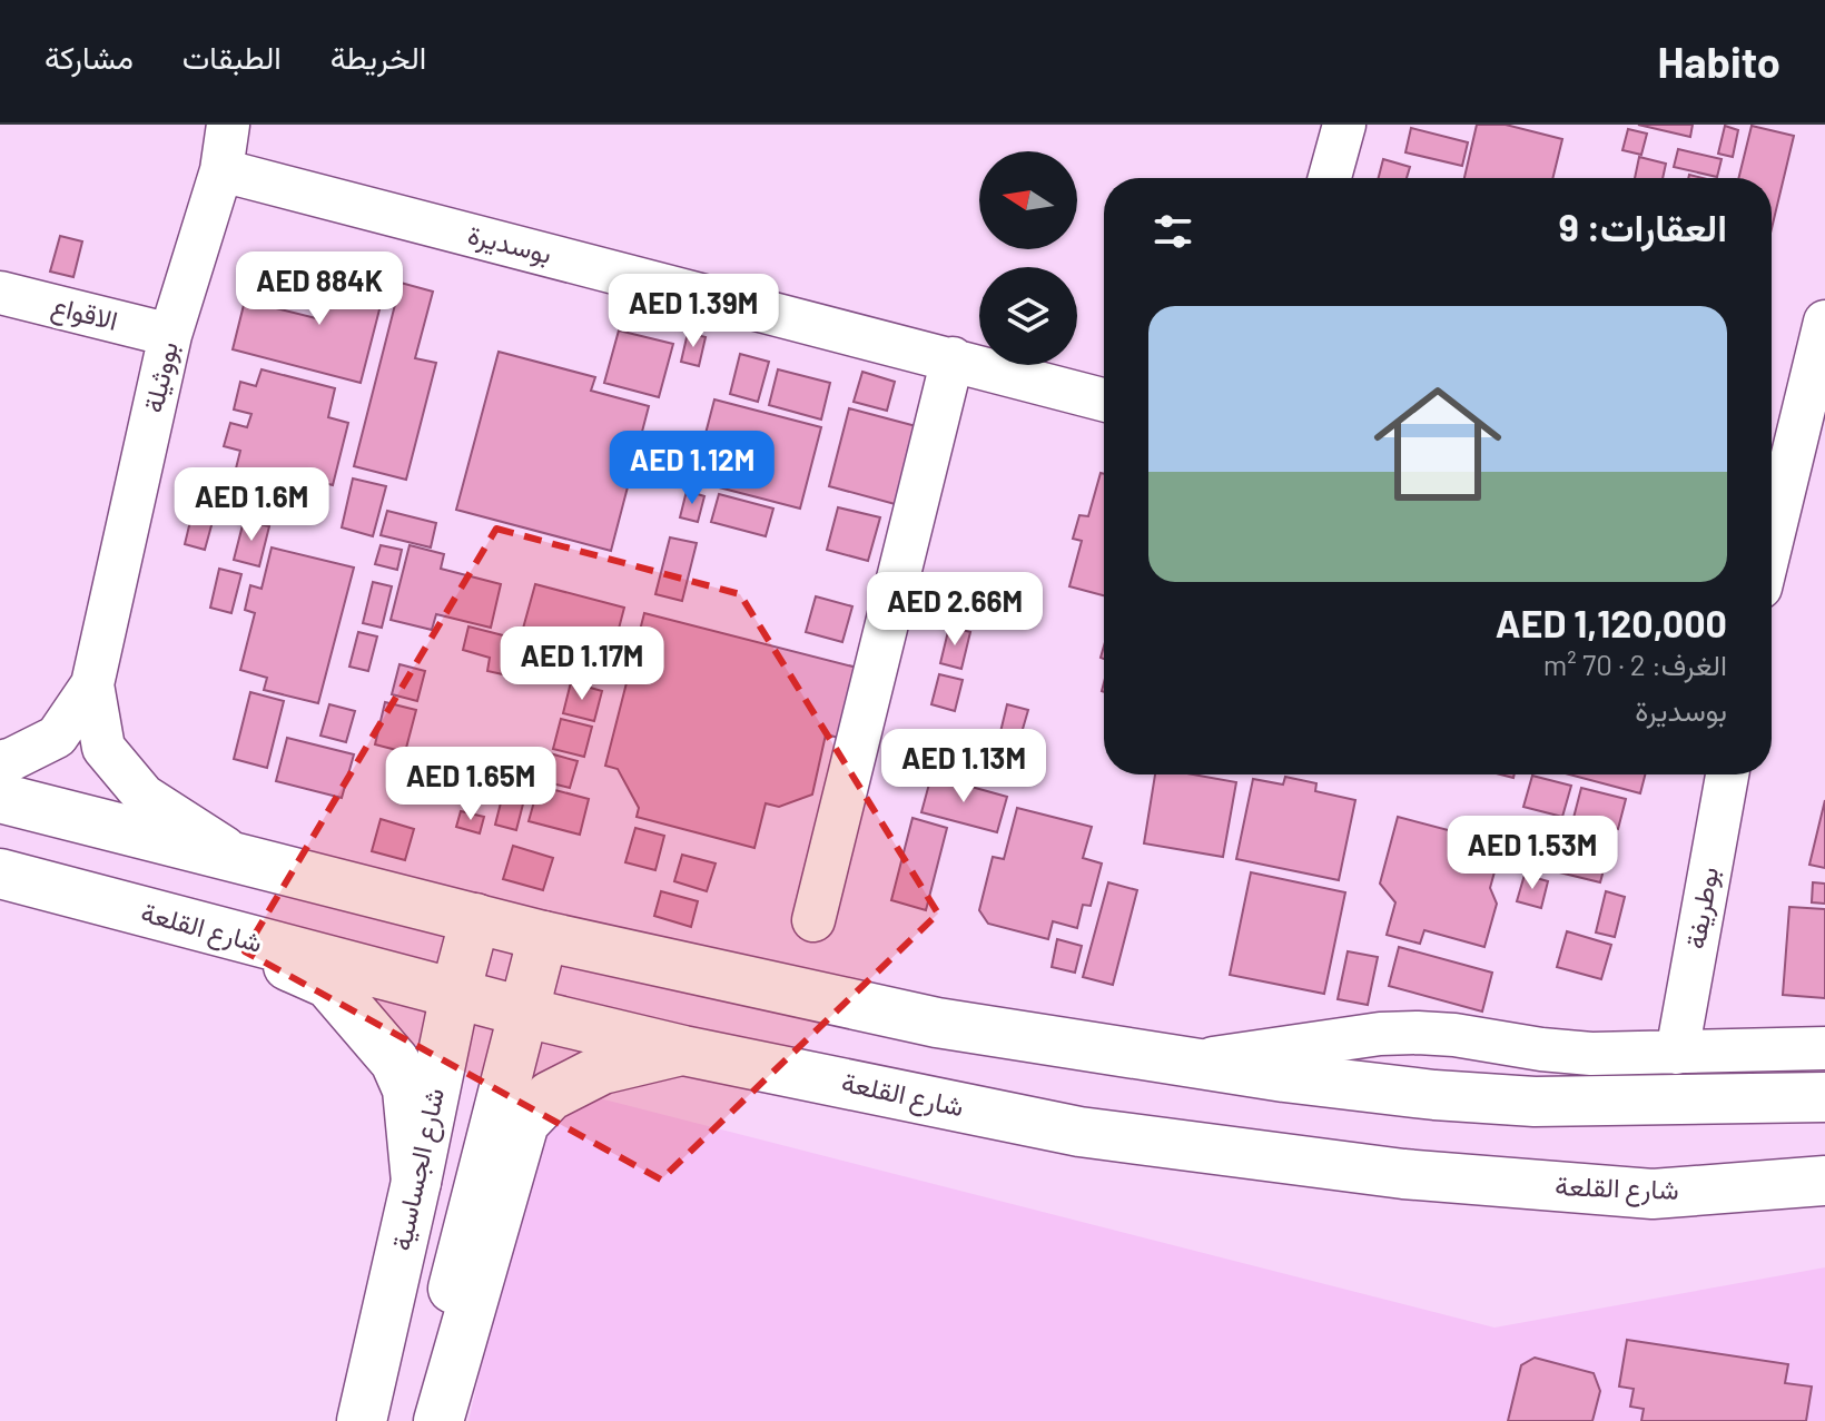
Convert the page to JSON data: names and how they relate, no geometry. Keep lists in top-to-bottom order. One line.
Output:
{"streets":{"main road":["شارع القلعة","شارع الجساسية"],"street":["بوسديرة","الاقواع","بووثيلة","بوطريفة"]},"crossings":[["بوسديرة","بووثيلة"],["الاقواع","بووثيلة"],["شارع القلعة","شارع الجساسية"]],"north":"left","page":{"header":"Habito","nav":["الخريطة","الطبقات","مشاركة"],"heading":"العقارات: 9","price":["AED 884K","AED 1.39M","AED 1.12M","AED 1.6M","AED 2.66M","AED 1.17M","AED 1.13M","AED 1.65M","AED 1.53M"],"list":[{"name":"AED 1,120,000","note":"الغرف: 2 · 70 m² · بوسديرة"}]}}
